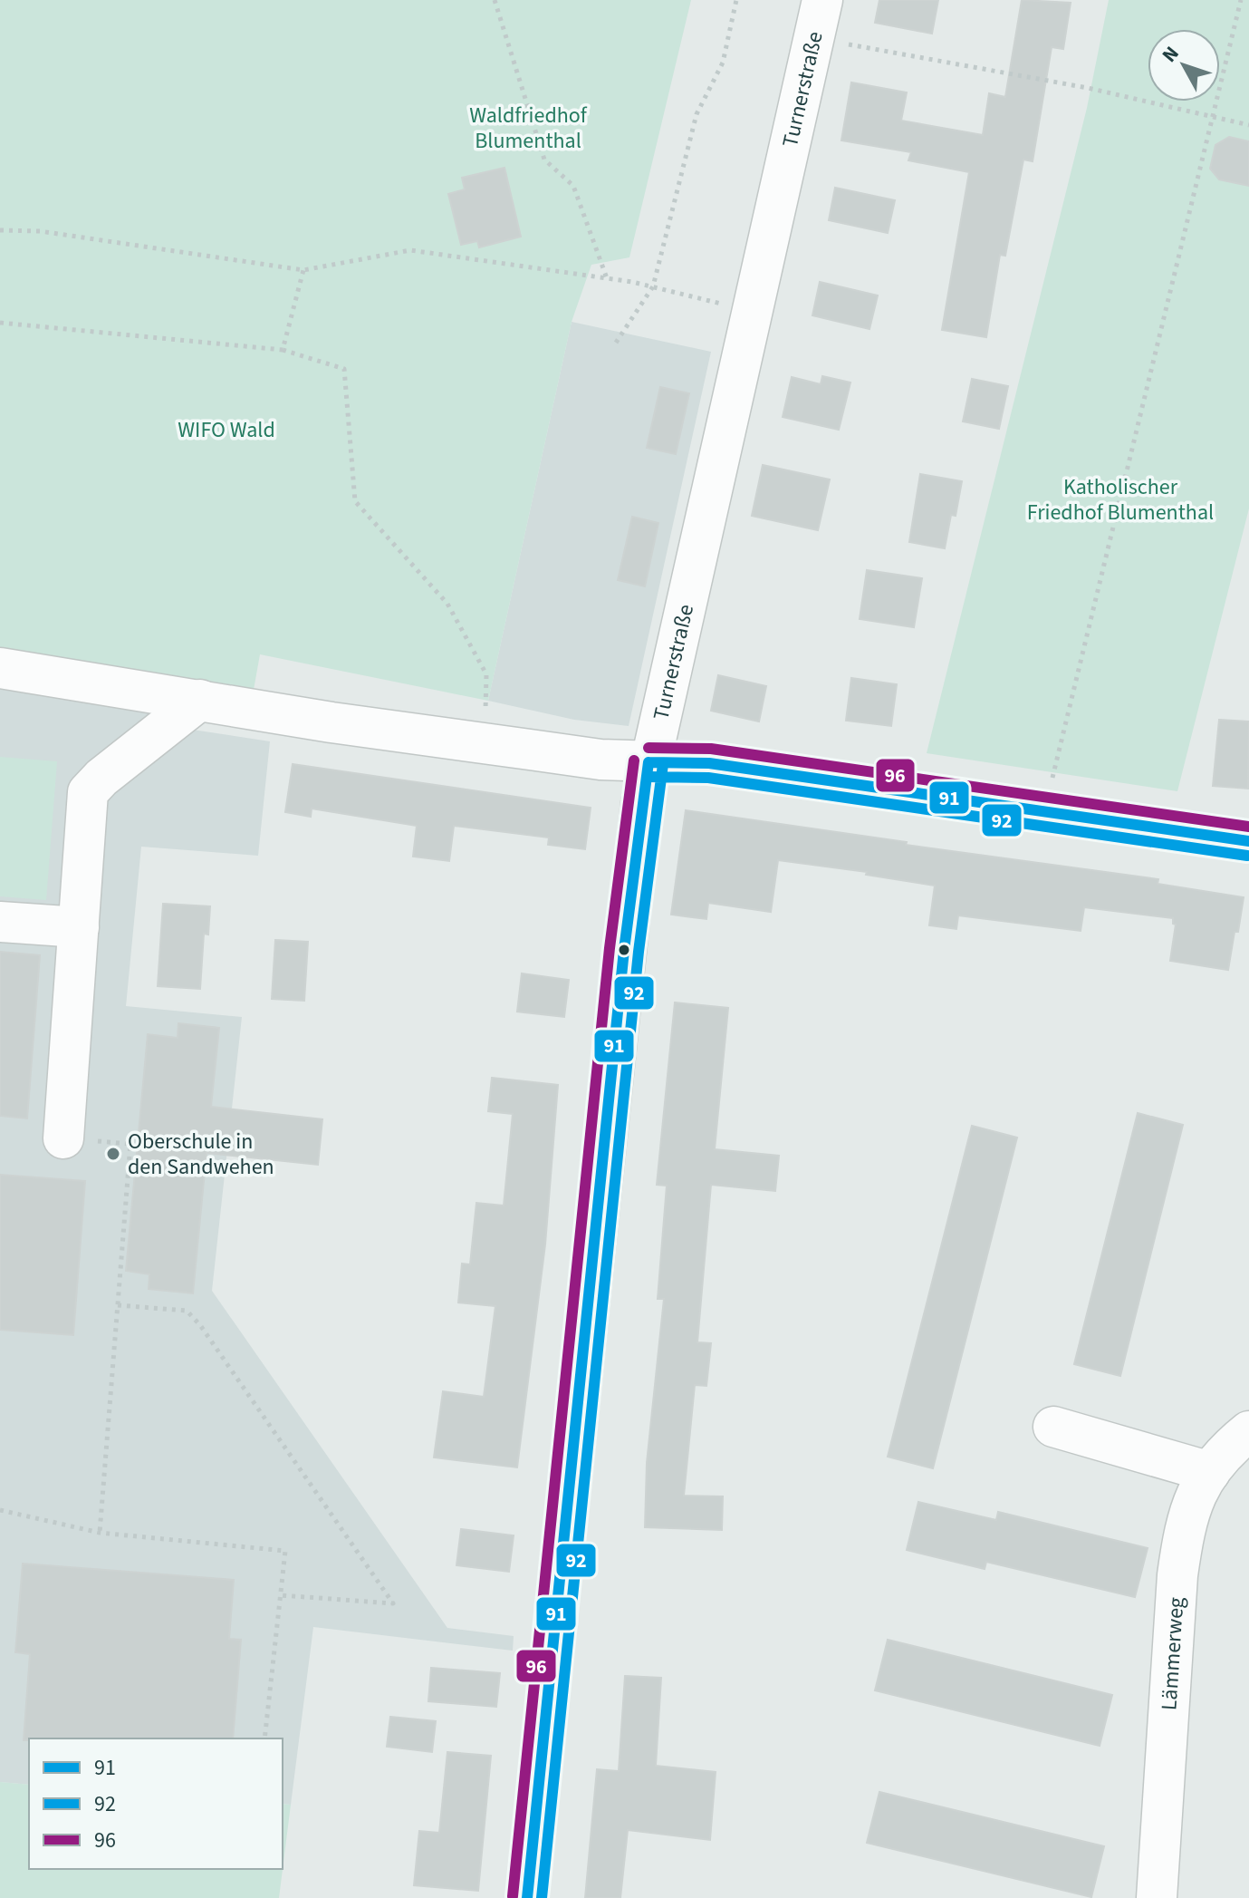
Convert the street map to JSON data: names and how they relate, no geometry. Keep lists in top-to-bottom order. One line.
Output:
{"streets":{"street":["Turnerstraße","Lämmerweg"]},"parks":["Waldfriedhof Blumenthal","WIFO Wald","Katholischer Friedhof Blumenthal"],"places":["Oberschule in den Sandwehen"],"lines":["transit line 96","transit line 91","transit line 92"],"legend":["91","92","96"],"north":"top left"}
